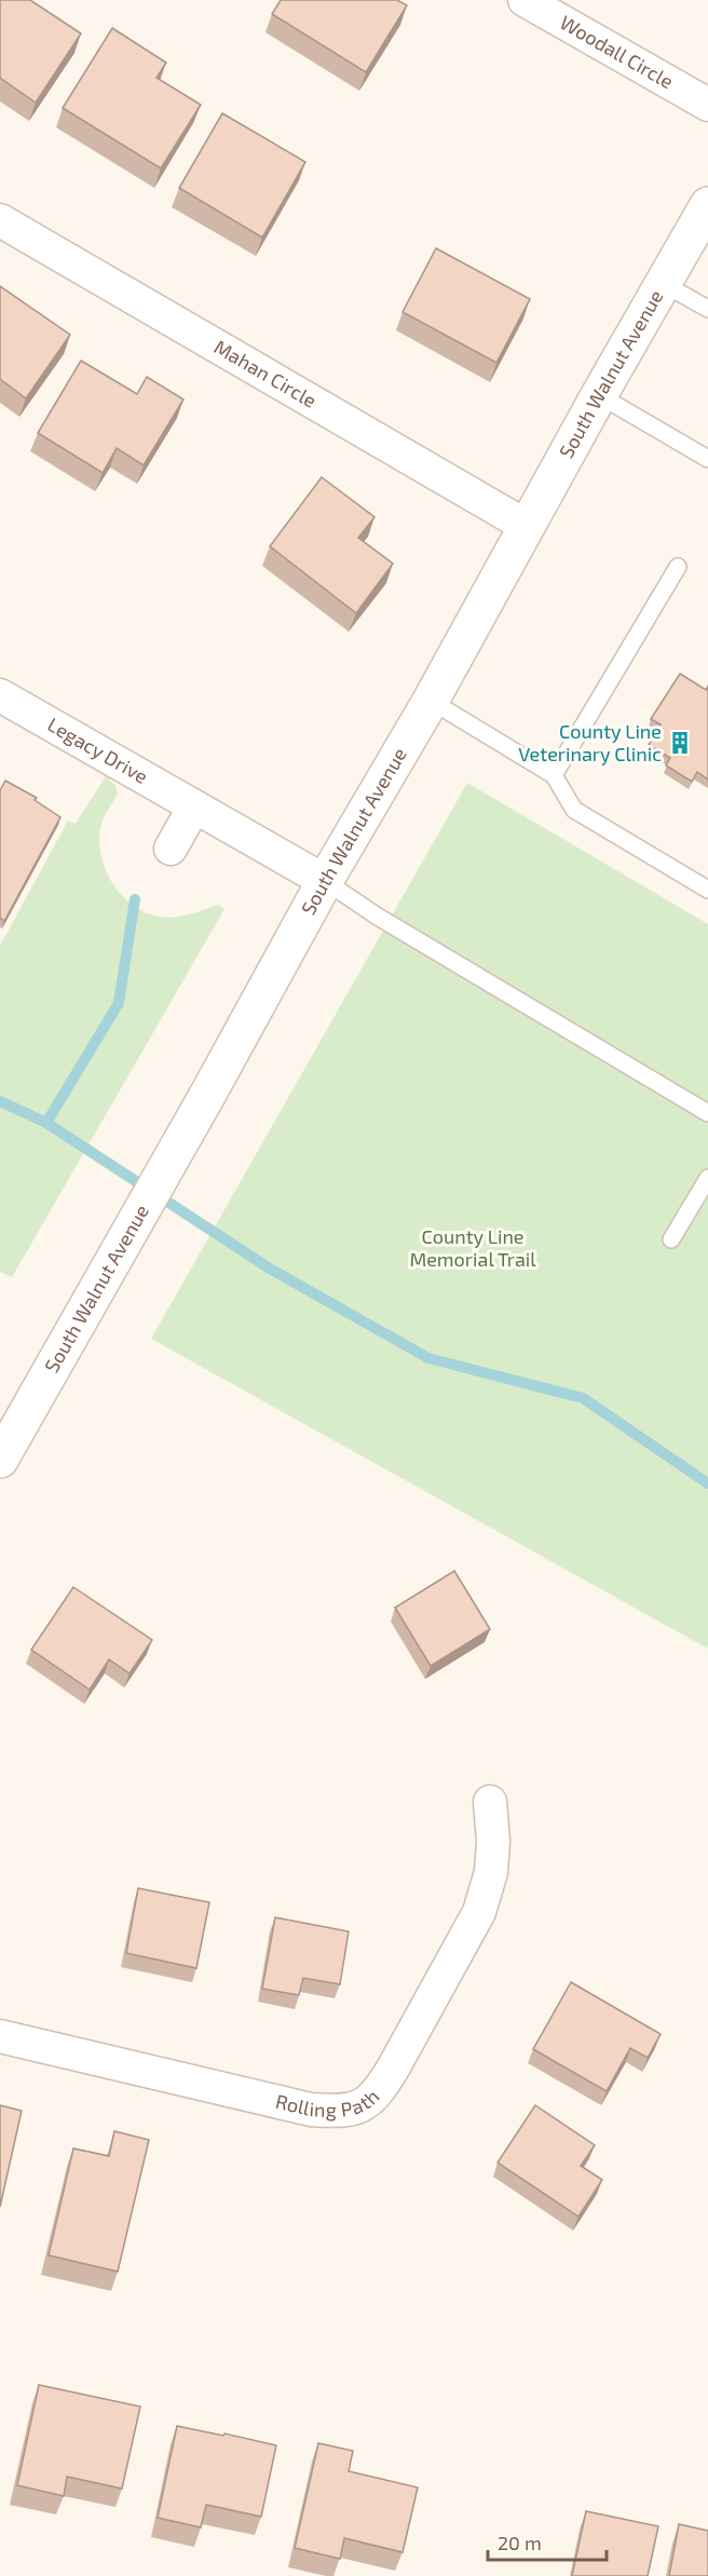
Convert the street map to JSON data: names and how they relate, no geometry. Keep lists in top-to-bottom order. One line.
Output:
{"streets":{"street":["Woodall Circle","Mahan Circle","South Walnut Avenue","Legacy Drive","Rolling Path"]},"crossings":[["Mahan Circle","South Walnut Avenue"],["South Walnut Avenue","Legacy Drive"]],"parks":["County Line Memorial Trail"],"places":{"building":["County Line Veterinary Clinic"]},"scale_bar":"20 m"}
